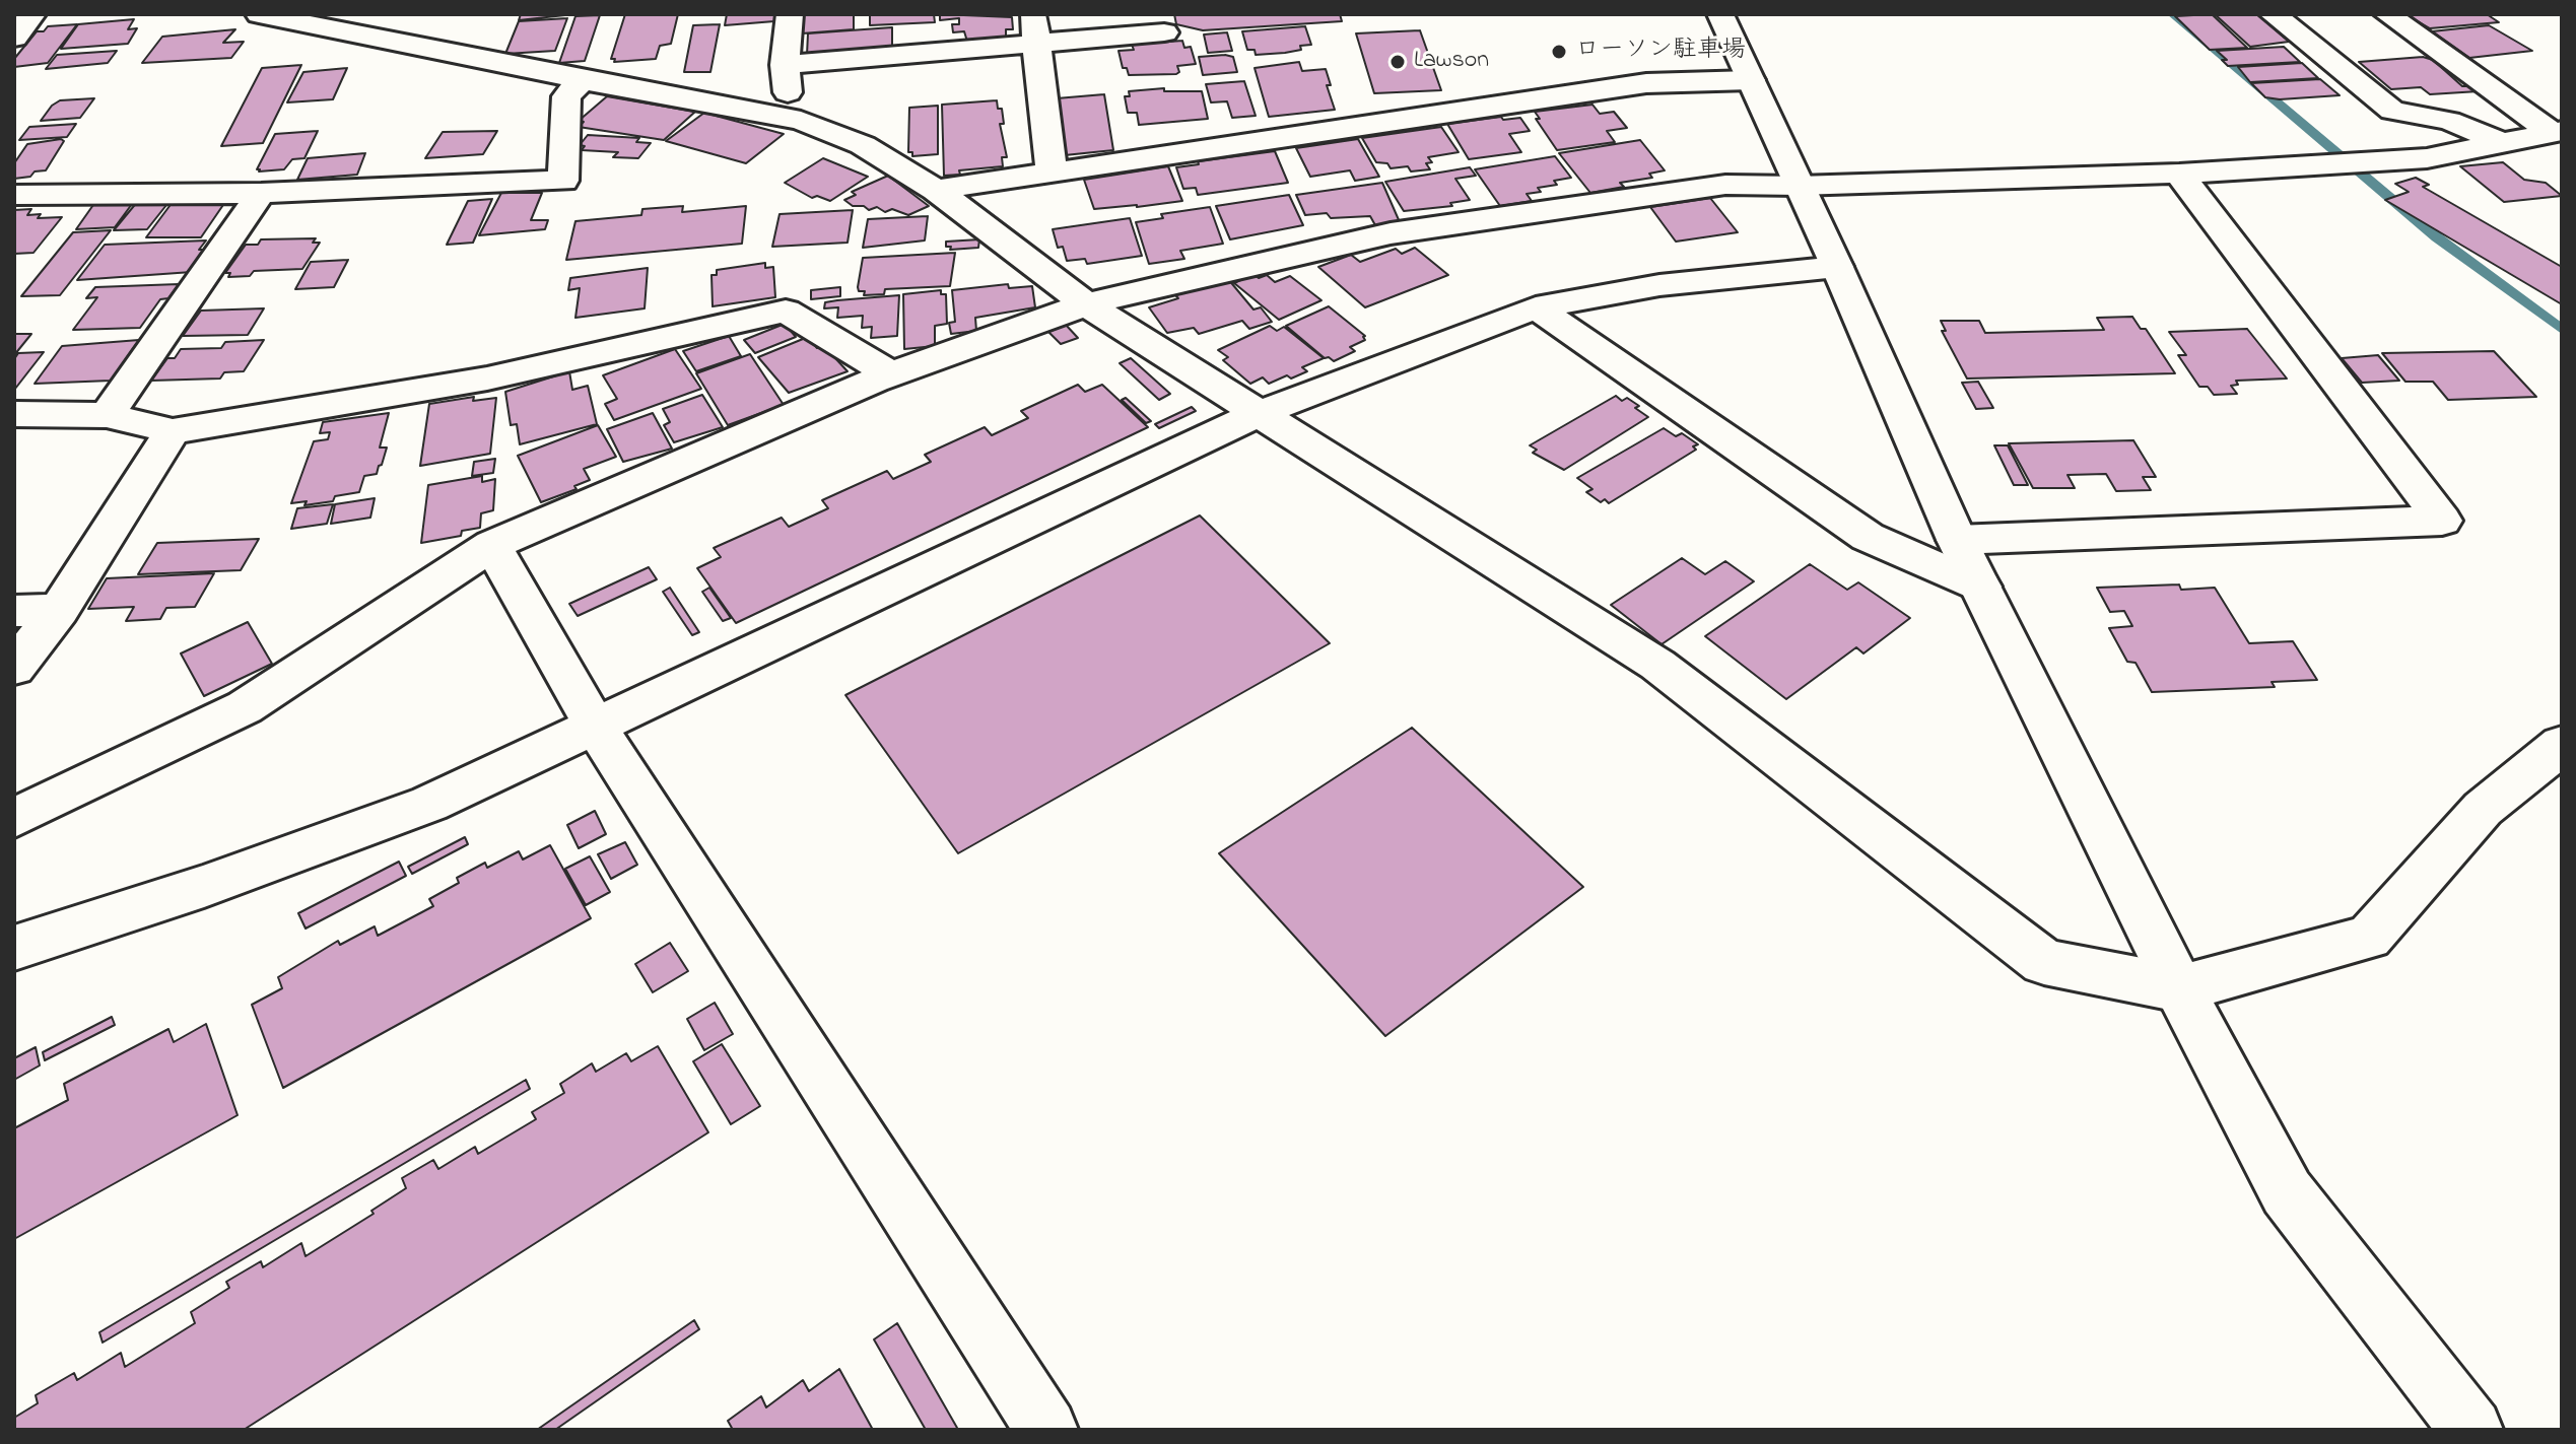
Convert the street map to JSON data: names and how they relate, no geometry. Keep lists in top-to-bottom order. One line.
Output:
{"places":["ローソン駐車場","Lawson"]}
